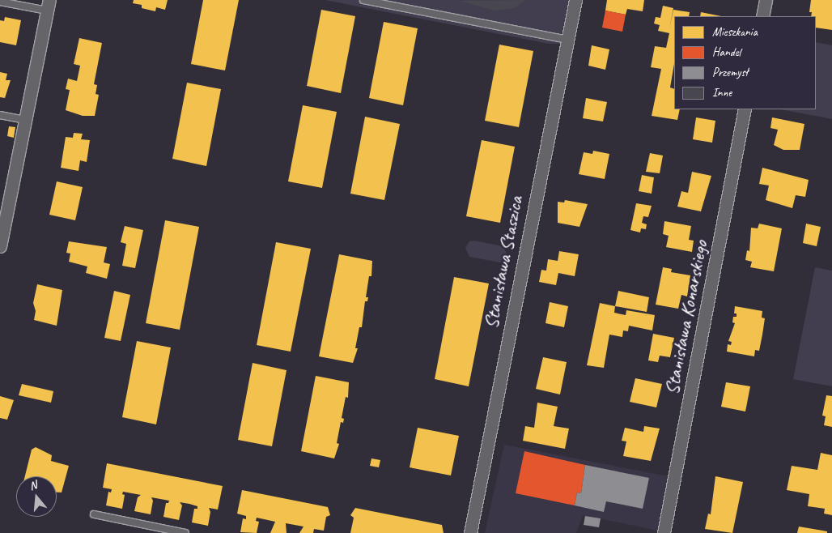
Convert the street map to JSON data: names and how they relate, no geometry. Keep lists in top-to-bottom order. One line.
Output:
{"streets":{"street":["Stanisława Staszica","Stanisława Konarskiego"]},"legend":["Mieszkania","Handel","Przemysł","Inne"],"north":"top"}
